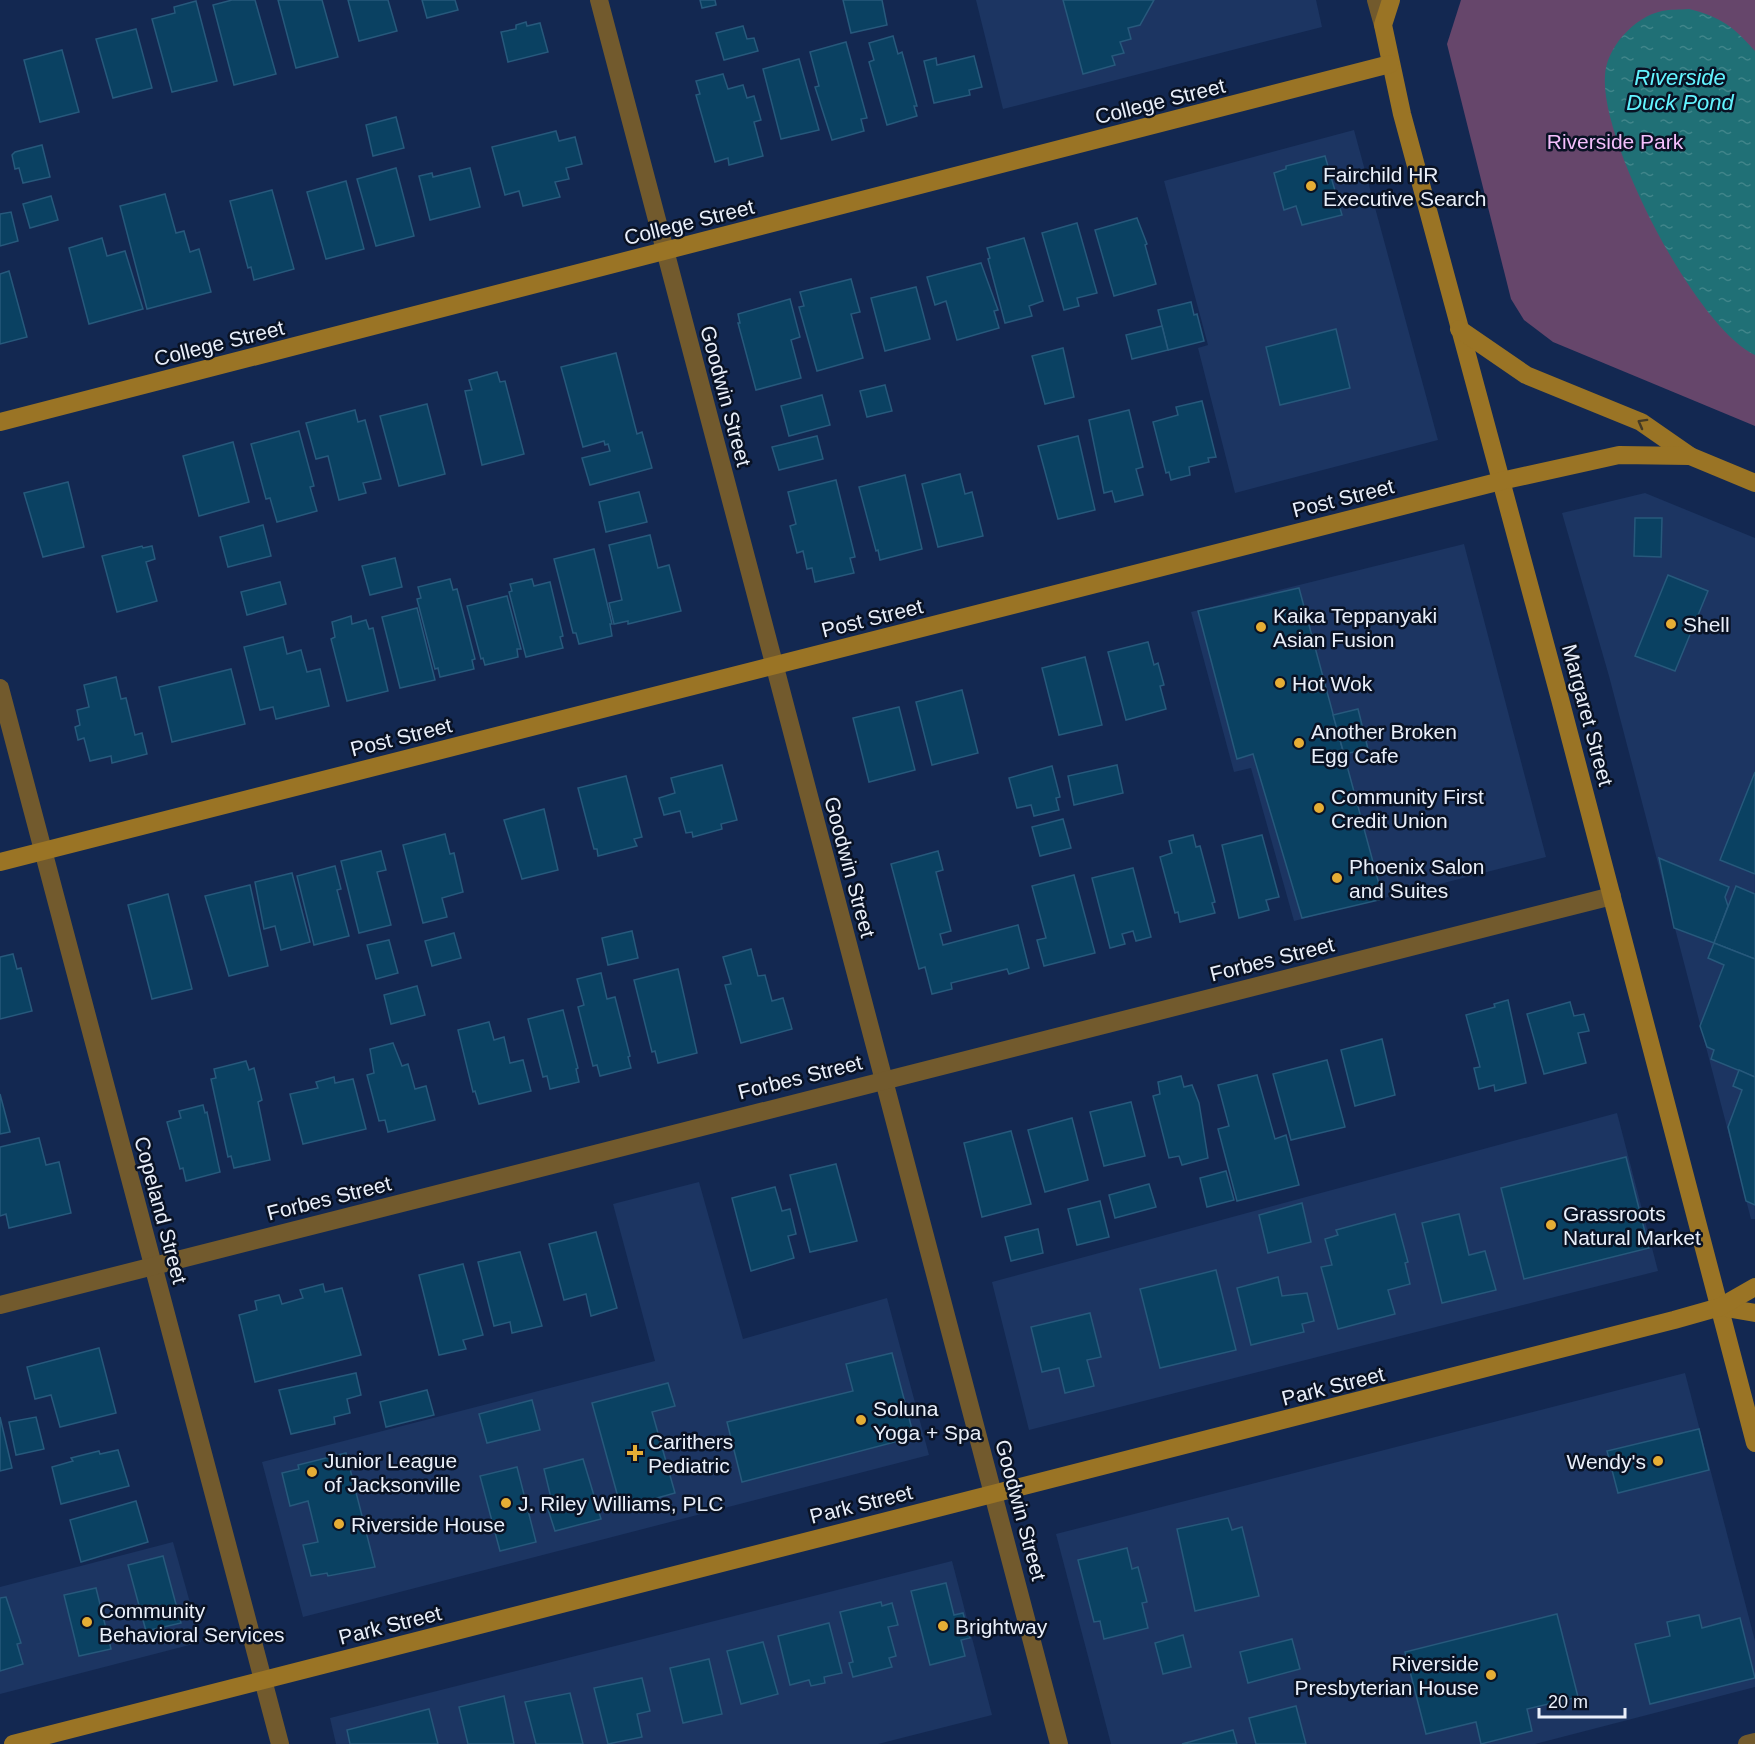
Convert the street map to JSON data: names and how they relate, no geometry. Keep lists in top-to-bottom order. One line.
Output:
{"streets":{"street":["College Street","Goodwin Street","Post Street","Margaret Street","Forbes Street","Copeland Street","Park Street"]},"crossings":[["College Street","Goodwin Street"],["College Street","Margaret Street"],["Goodwin Street","Post Street"],["Goodwin Street","Forbes Street"],["Goodwin Street","Park Street"],["Post Street","Margaret Street"],["Post Street","Copeland Street"],["Margaret Street","Forbes Street"],["Margaret Street","Park Street"],["Forbes Street","Copeland Street"],["Copeland Street","Park Street"]],"water":["Riverside Duck Pond"],"parks":["Riverside Park"],"places":{"other":["Fairchild HR Executive Search","Shell","Kaika Teppanyaki Asian Fusion","Hot Wok","Another Broken Egg Cafe","Community First Credit Union","Phoenix Salon and Suites","Grassroots Natural Market","Soluna Yoga + Spa","Wendy's","Junior League of Jacksonville","J. Riley Williams, PLC","Riverside House","Community Behavioral Services","Brightway","Riverside Presbyterian House"],"health":["Carithers Pediatric"]},"scale_bar":"20 m"}
